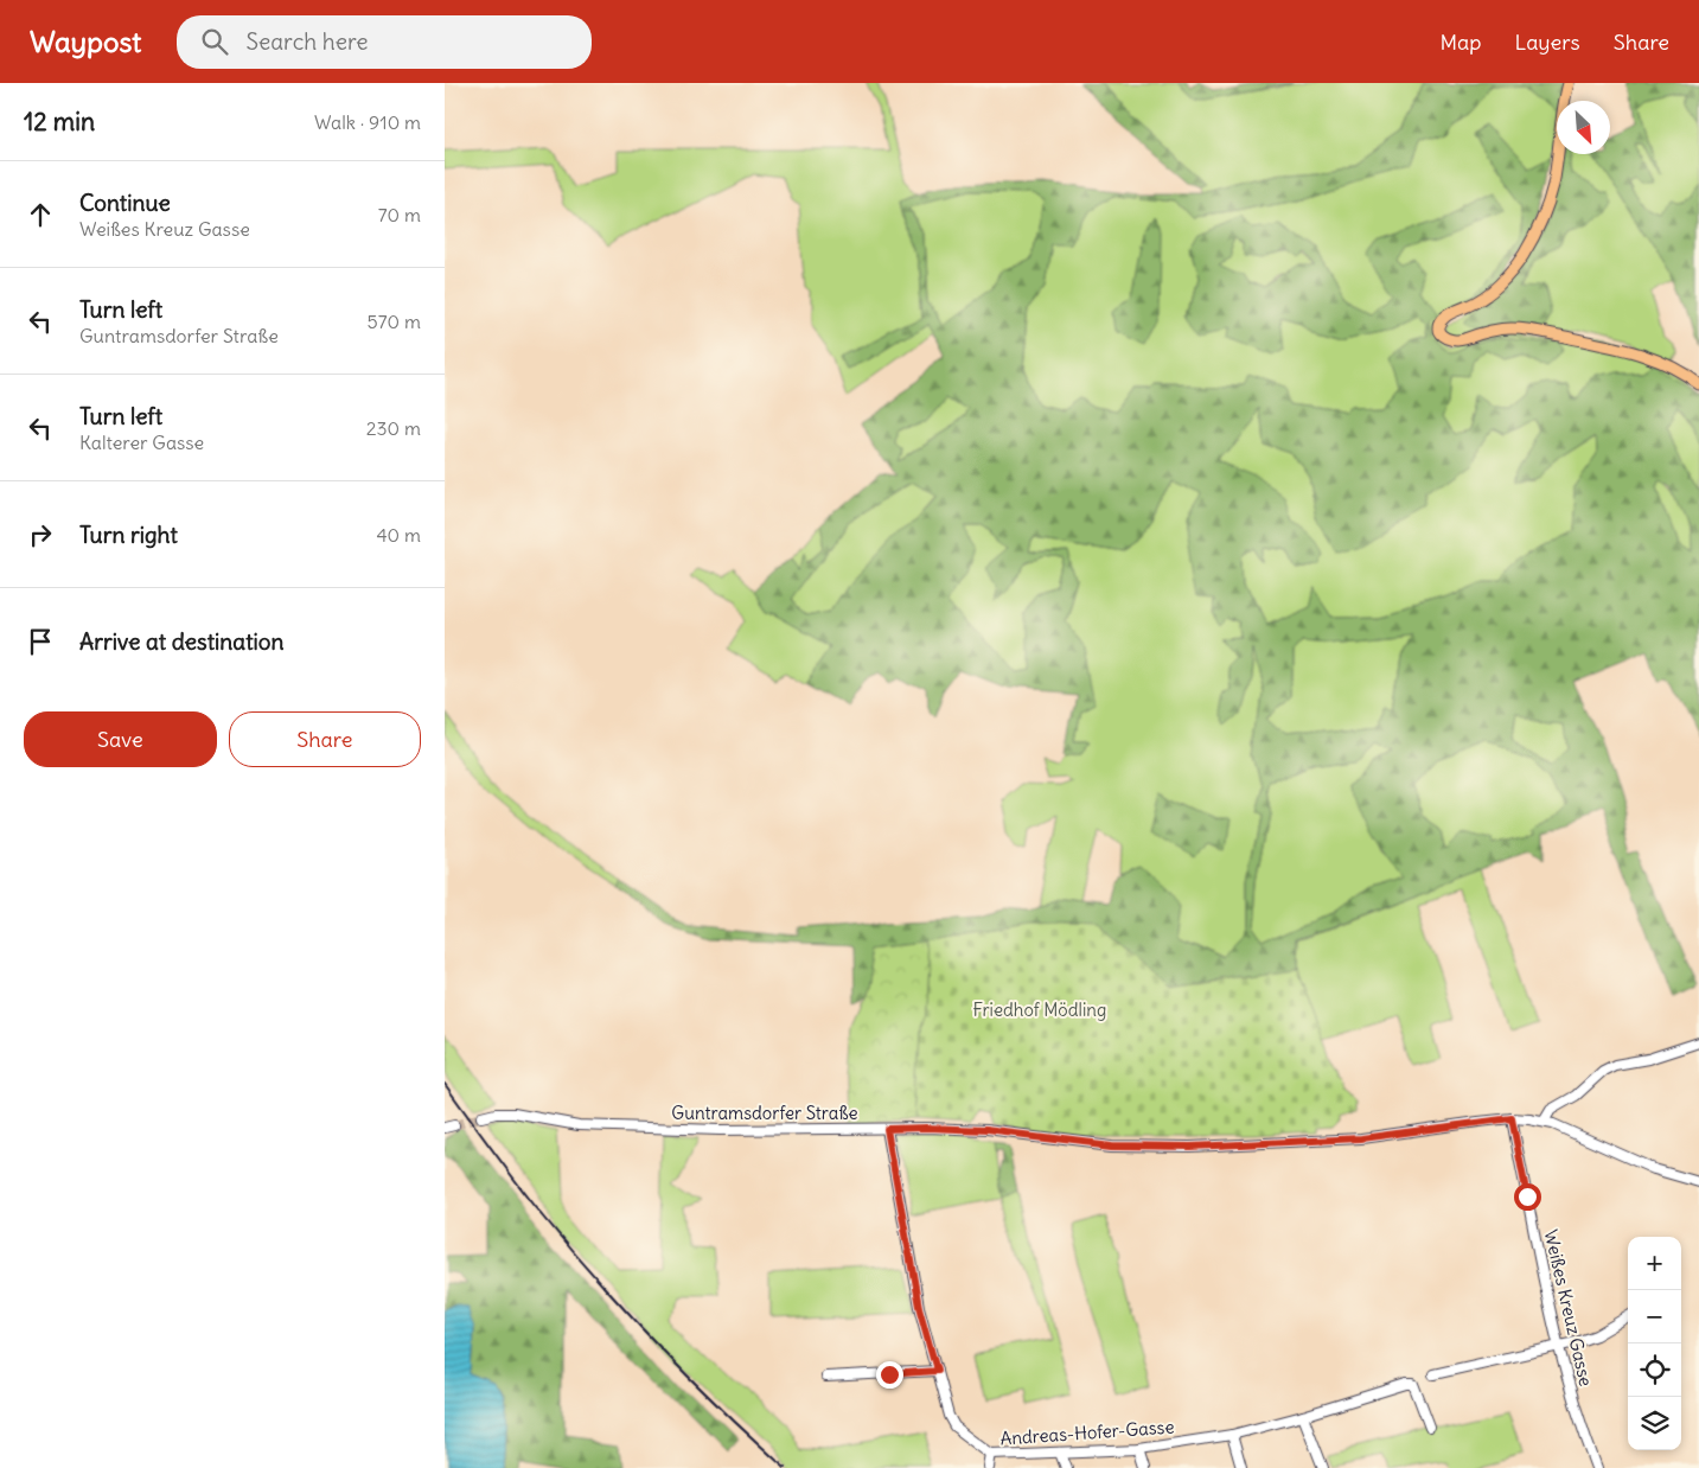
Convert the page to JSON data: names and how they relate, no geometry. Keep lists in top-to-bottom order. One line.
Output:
{"streets":{"street":["Guntramsdorfer Straße","Weißes Kreuz Gasse","Andreas-Hofer-Gasse"]},"crossings":[["Guntramsdorfer Straße","Weißes Kreuz Gasse"]],"parks":["Friedhof Mödling"],"north":"bottom right","page":{"header":"Waypost","search":"Search here","nav":["Map","Layers","Share"],"heading":["12 min","Walk · 910 m"],"list":[["Continue","Weißes Kreuz Gasse","70 m"],["Turn left","Guntramsdorfer Straße","570 m"],["Turn left","Kalterer Gasse","230 m"],["Turn right","40 m"],"Arrive at destination"],"buttons":["Save","Share"],"map_buttons":["+","−"]}}
